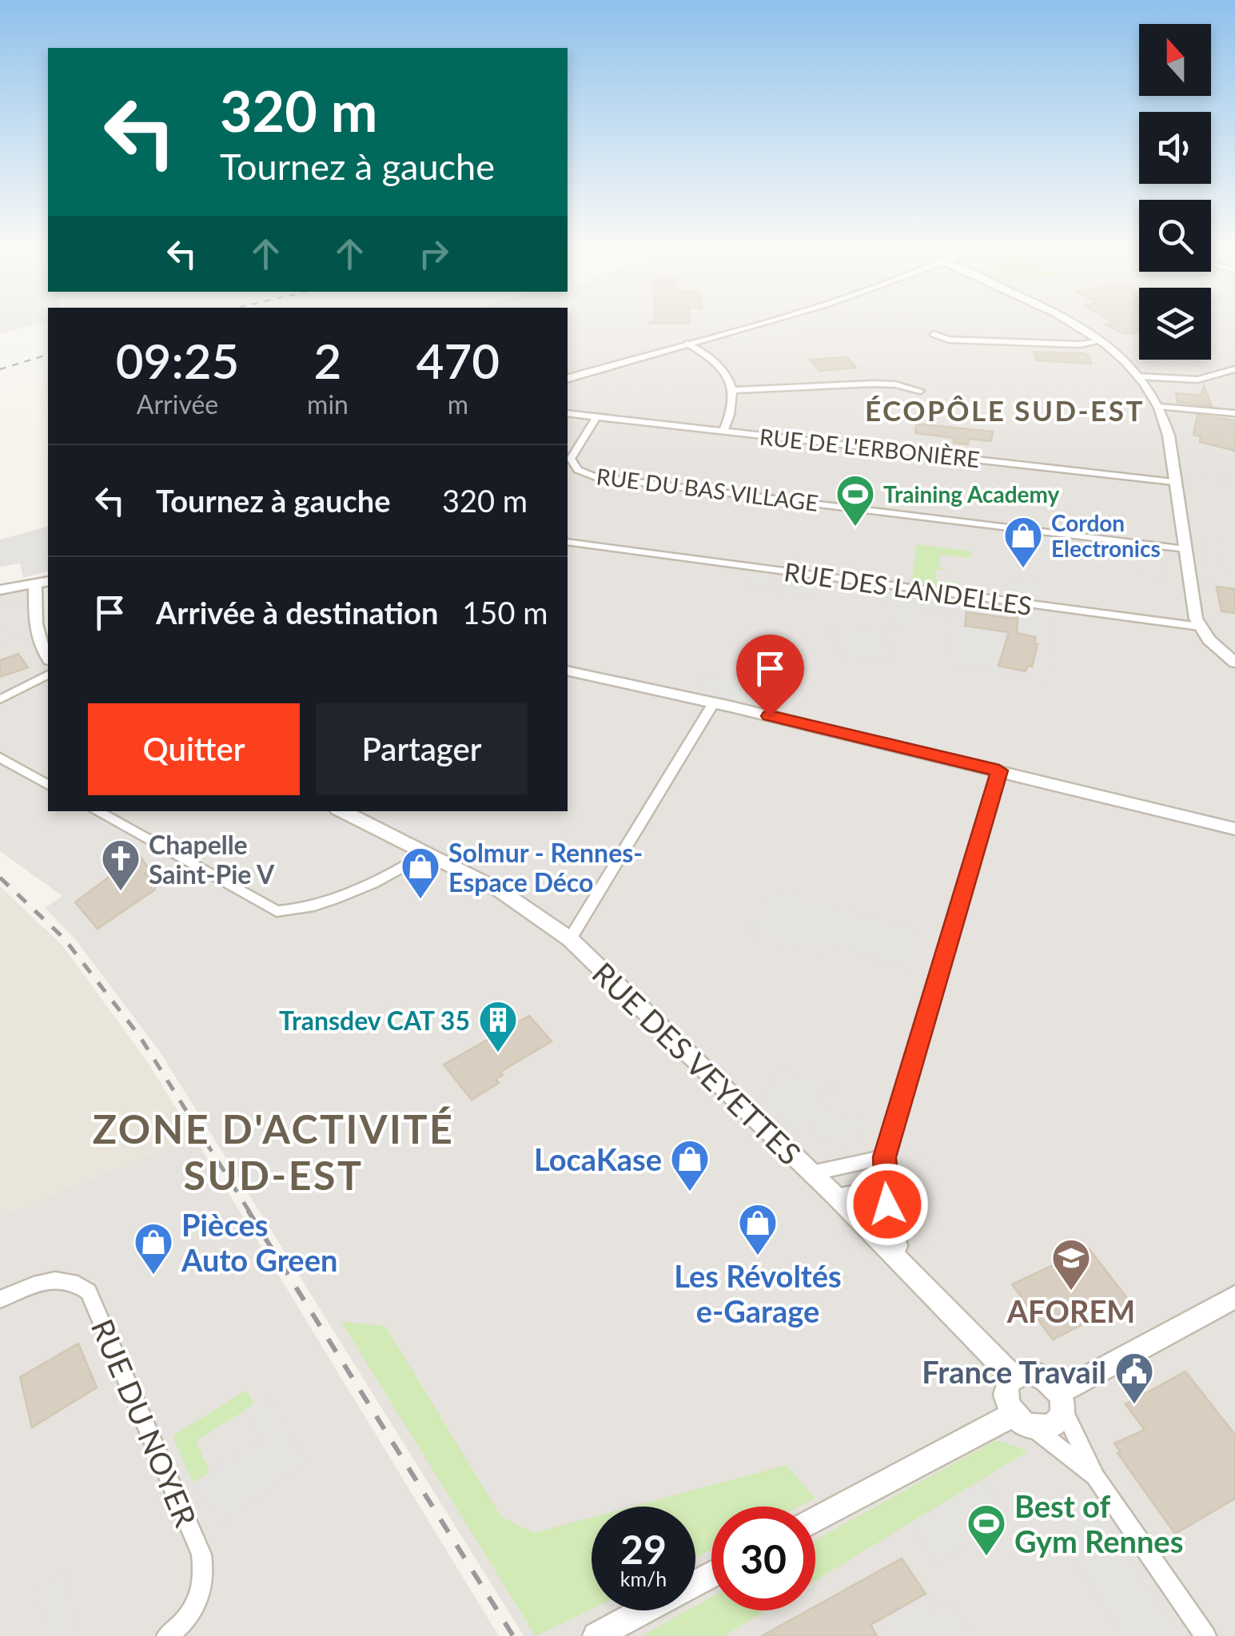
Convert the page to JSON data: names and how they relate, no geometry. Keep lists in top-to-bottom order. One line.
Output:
{"streets":{"street":["RUE DE L'ERBONIÈRE","RUE DU BAS VILLAGE","RUE DES LANDELLES","RUE DES VEYETTES","RUE DU NOYER"]},"crossings":[["RUE DE L'ERBONIÈRE","RUE DU BAS VILLAGE"]],"districts":["ÉCOPÔLE SUD-EST","ZONE D'ACTIVITÉ SUD-EST"],"places":{"sports":["Training Academy","Best of Gym Rennes"],"shop":["Cordon Electronics","Solmur - Rennes- Espace Déco","LocaKase","Les Révoltés e-Garage","Pièces Auto Green"],"church":["Chapelle Saint-Pie V"],"building":["Transdev CAT 35"],"school or university":["AFOREM"],"public building":["France Travail"]},"north":"top","page":{"turn":["320 m","Tournez à gauche"],"eta":["09:25","Arrivée","2","min","470","m"],"list":[{"name":"Tournez à gauche","value":"320 m"},{"name":"Arrivée à destination","value":"150 m"}],"buttons":["Quitter","Partager"],"speed":"29 km/h","limit":"30"}}
